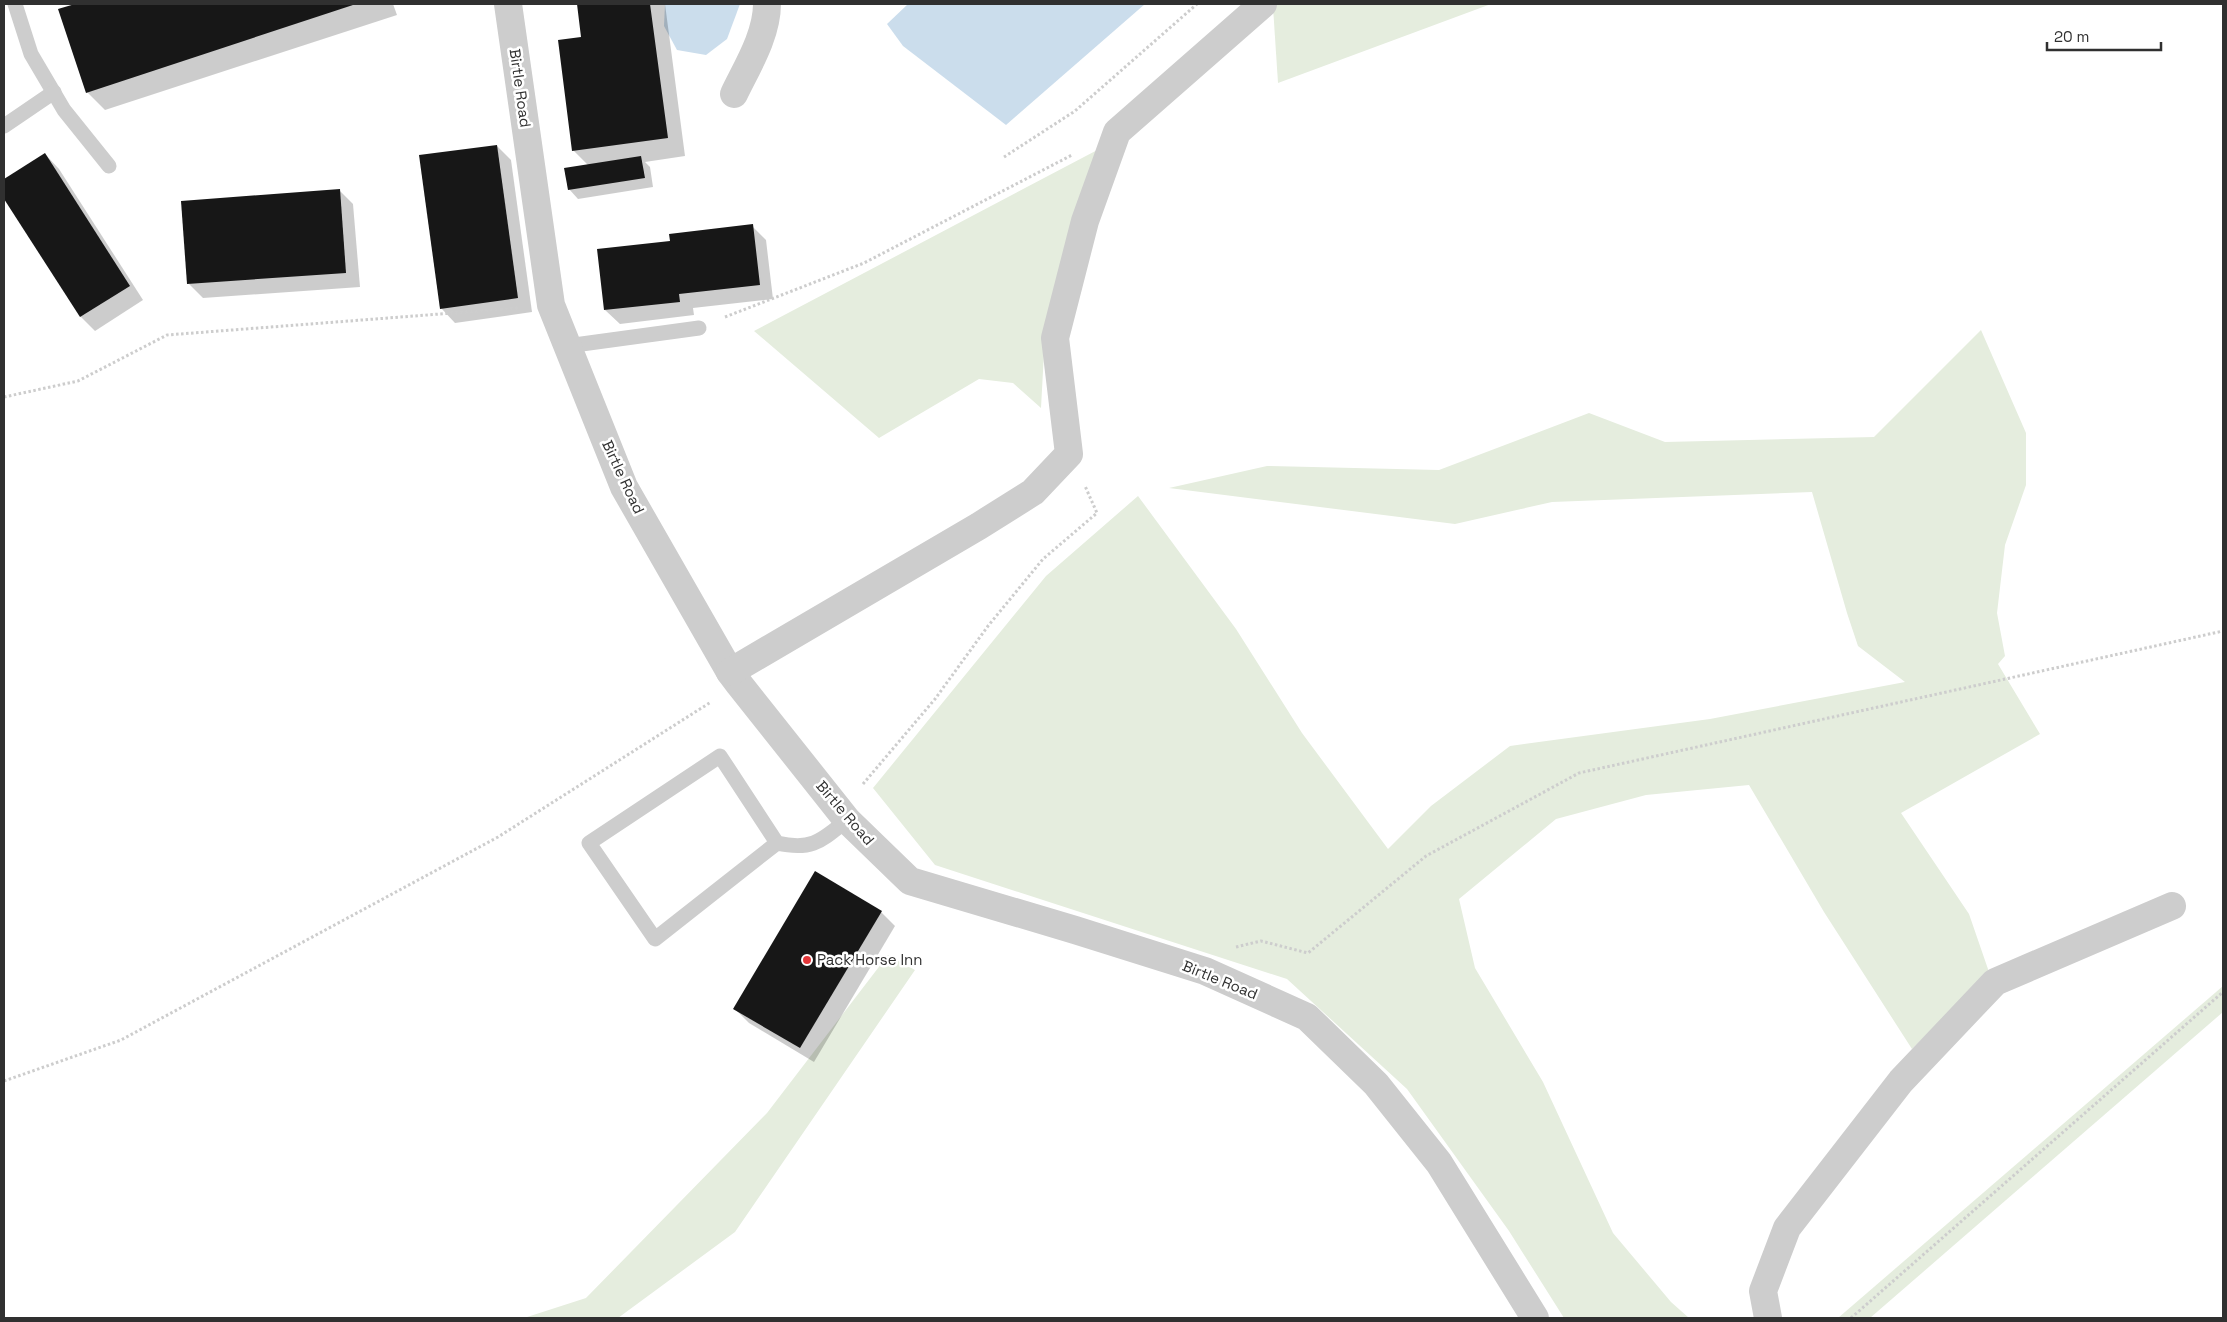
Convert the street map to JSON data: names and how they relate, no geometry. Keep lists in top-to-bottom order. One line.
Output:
{"streets":{"street":["Birtle Road"]},"places":["Pack Horse Inn"],"scale_bar":"20 m"}
